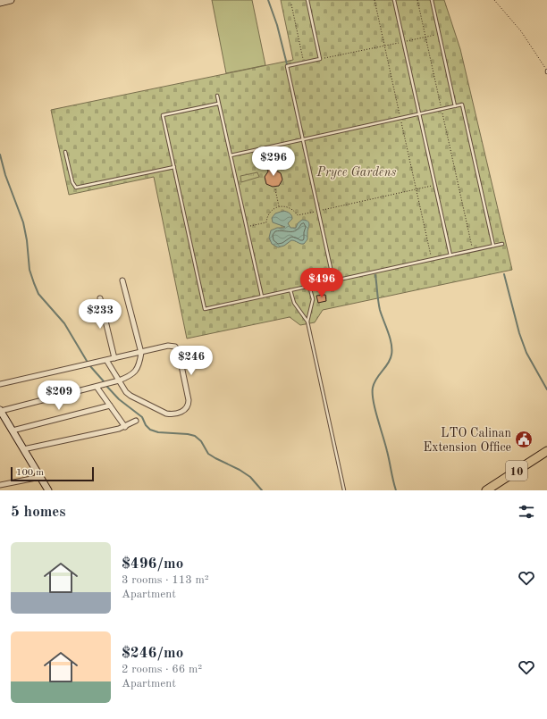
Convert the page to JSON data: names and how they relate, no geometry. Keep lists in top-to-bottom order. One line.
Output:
{"streets":{"highway":["10"]},"parks":["Pryce Gardens"],"places":{"public building":["LTO Calinan Extension Office"]},"scale_bar":"100 m","page":{"price":["$296","$496","$233","$246","$209"],"scale":"100 m","heading":"5 homes","list":[{"name":"$496/mo","note":"3 rooms · 113 m² · Apartment"},{"name":"$246/mo","note":"2 rooms · 66 m² · Apartment"}]}}
